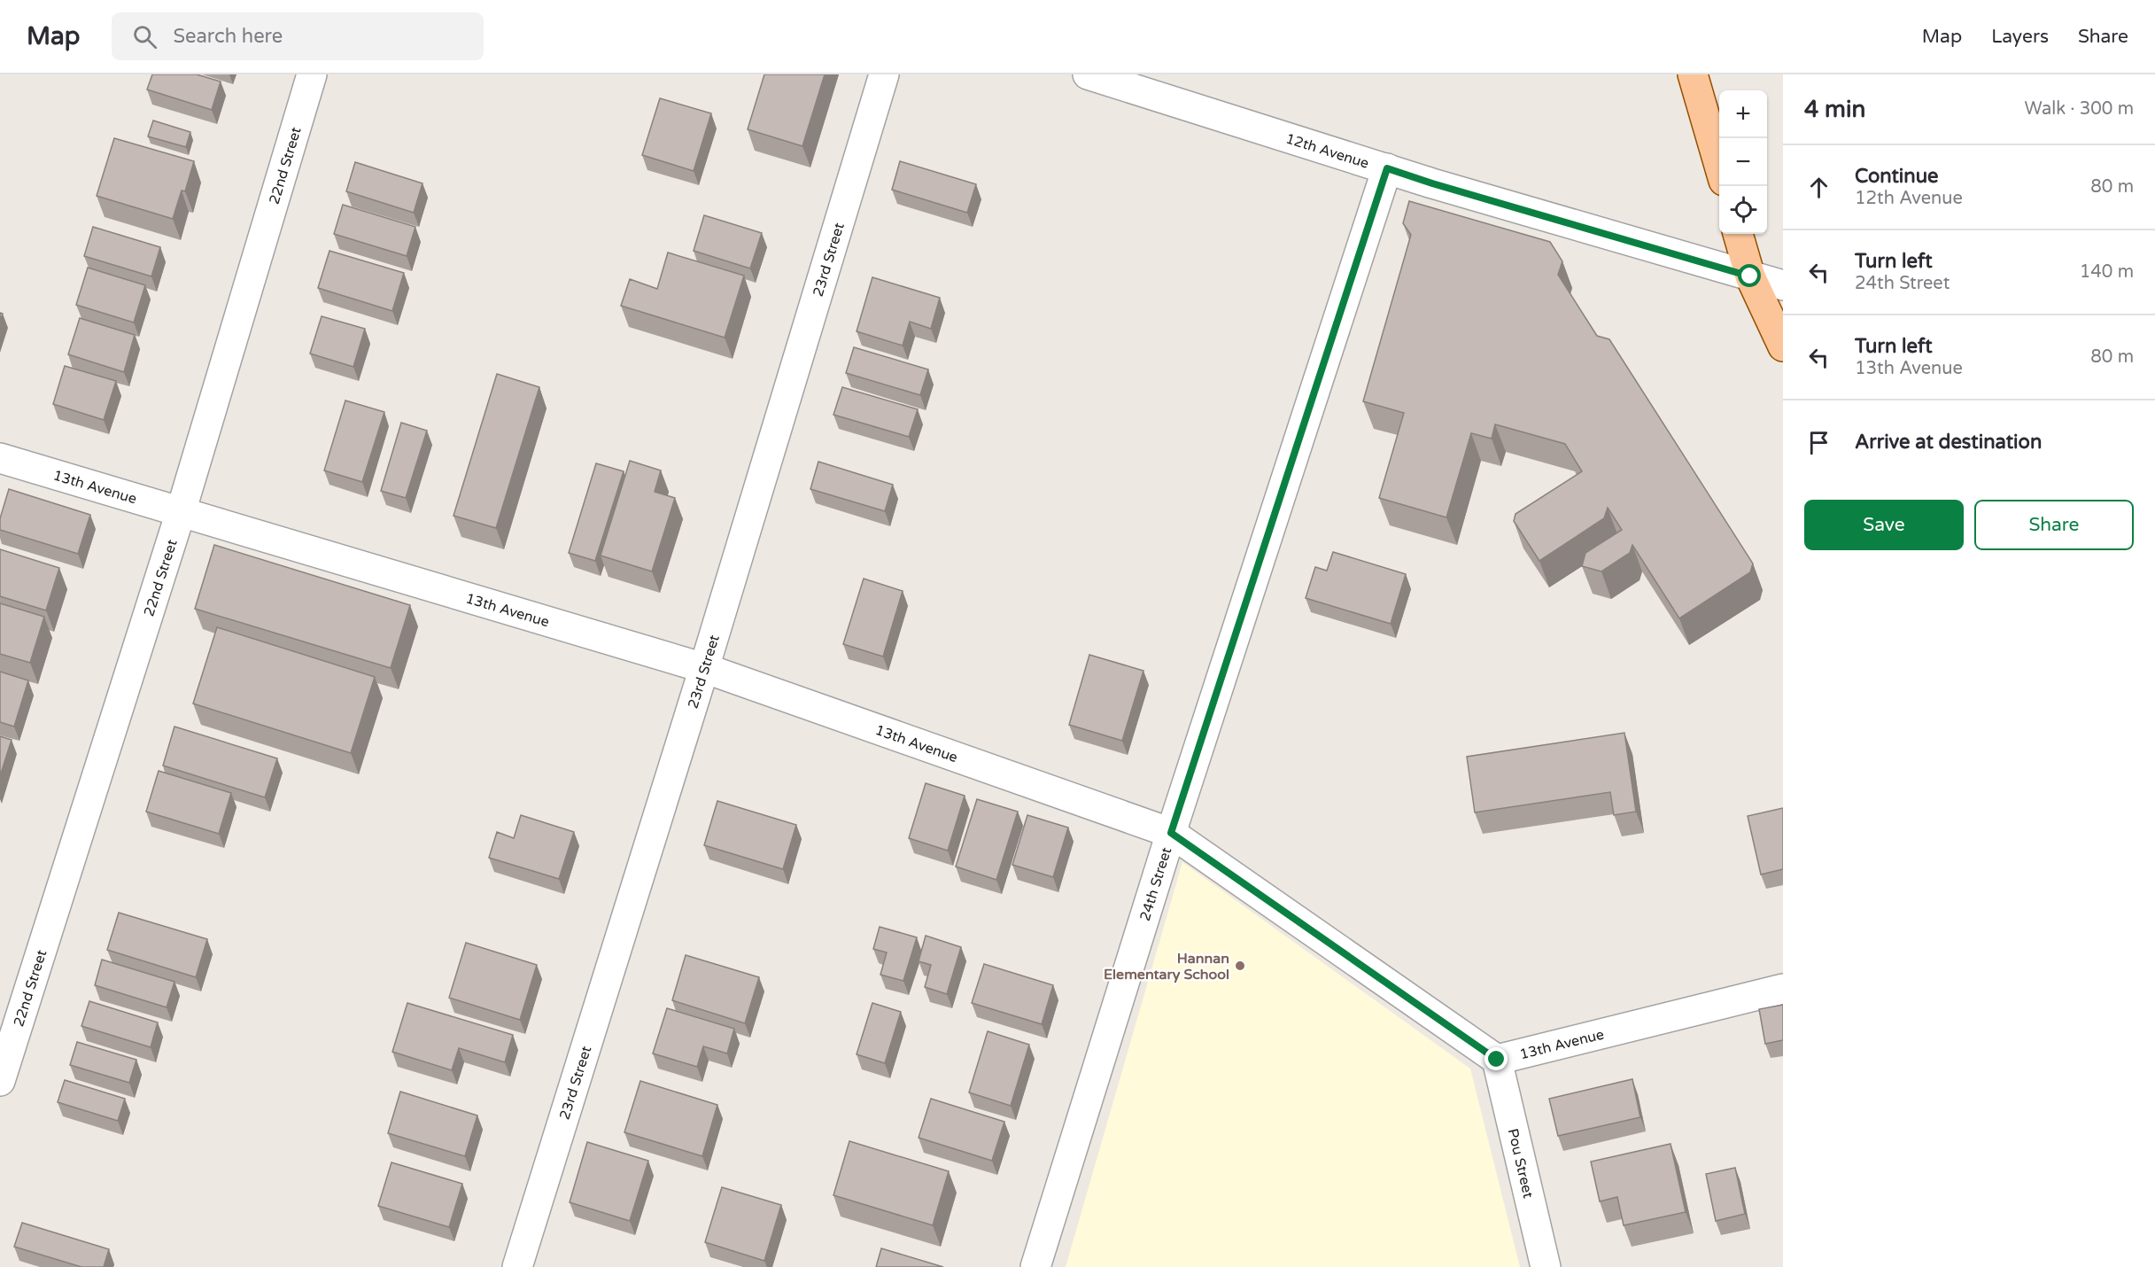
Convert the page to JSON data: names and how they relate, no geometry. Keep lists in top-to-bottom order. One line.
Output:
{"streets":{"street":["12th Avenue","22nd Street","23rd Street","13th Avenue","24th Street","Pou Street"]},"crossings":[["12th Avenue","24th Street"],["22nd Street","13th Avenue"],["23rd Street","13th Avenue"],["13th Avenue","24th Street"],["13th Avenue","Pou Street"]],"places":["Hannan Elementary School"],"page":{"header":"Map","search":"Search here","nav":["Map","Layers","Share"],"heading":["4 min","Walk · 300 m"],"map_buttons":["+","−"],"list":[["Continue","12th Avenue","80 m"],["Turn left","24th Street","140 m"],["Turn left","13th Avenue","80 m"],"Arrive at destination"],"buttons":["Save","Share"]}}
